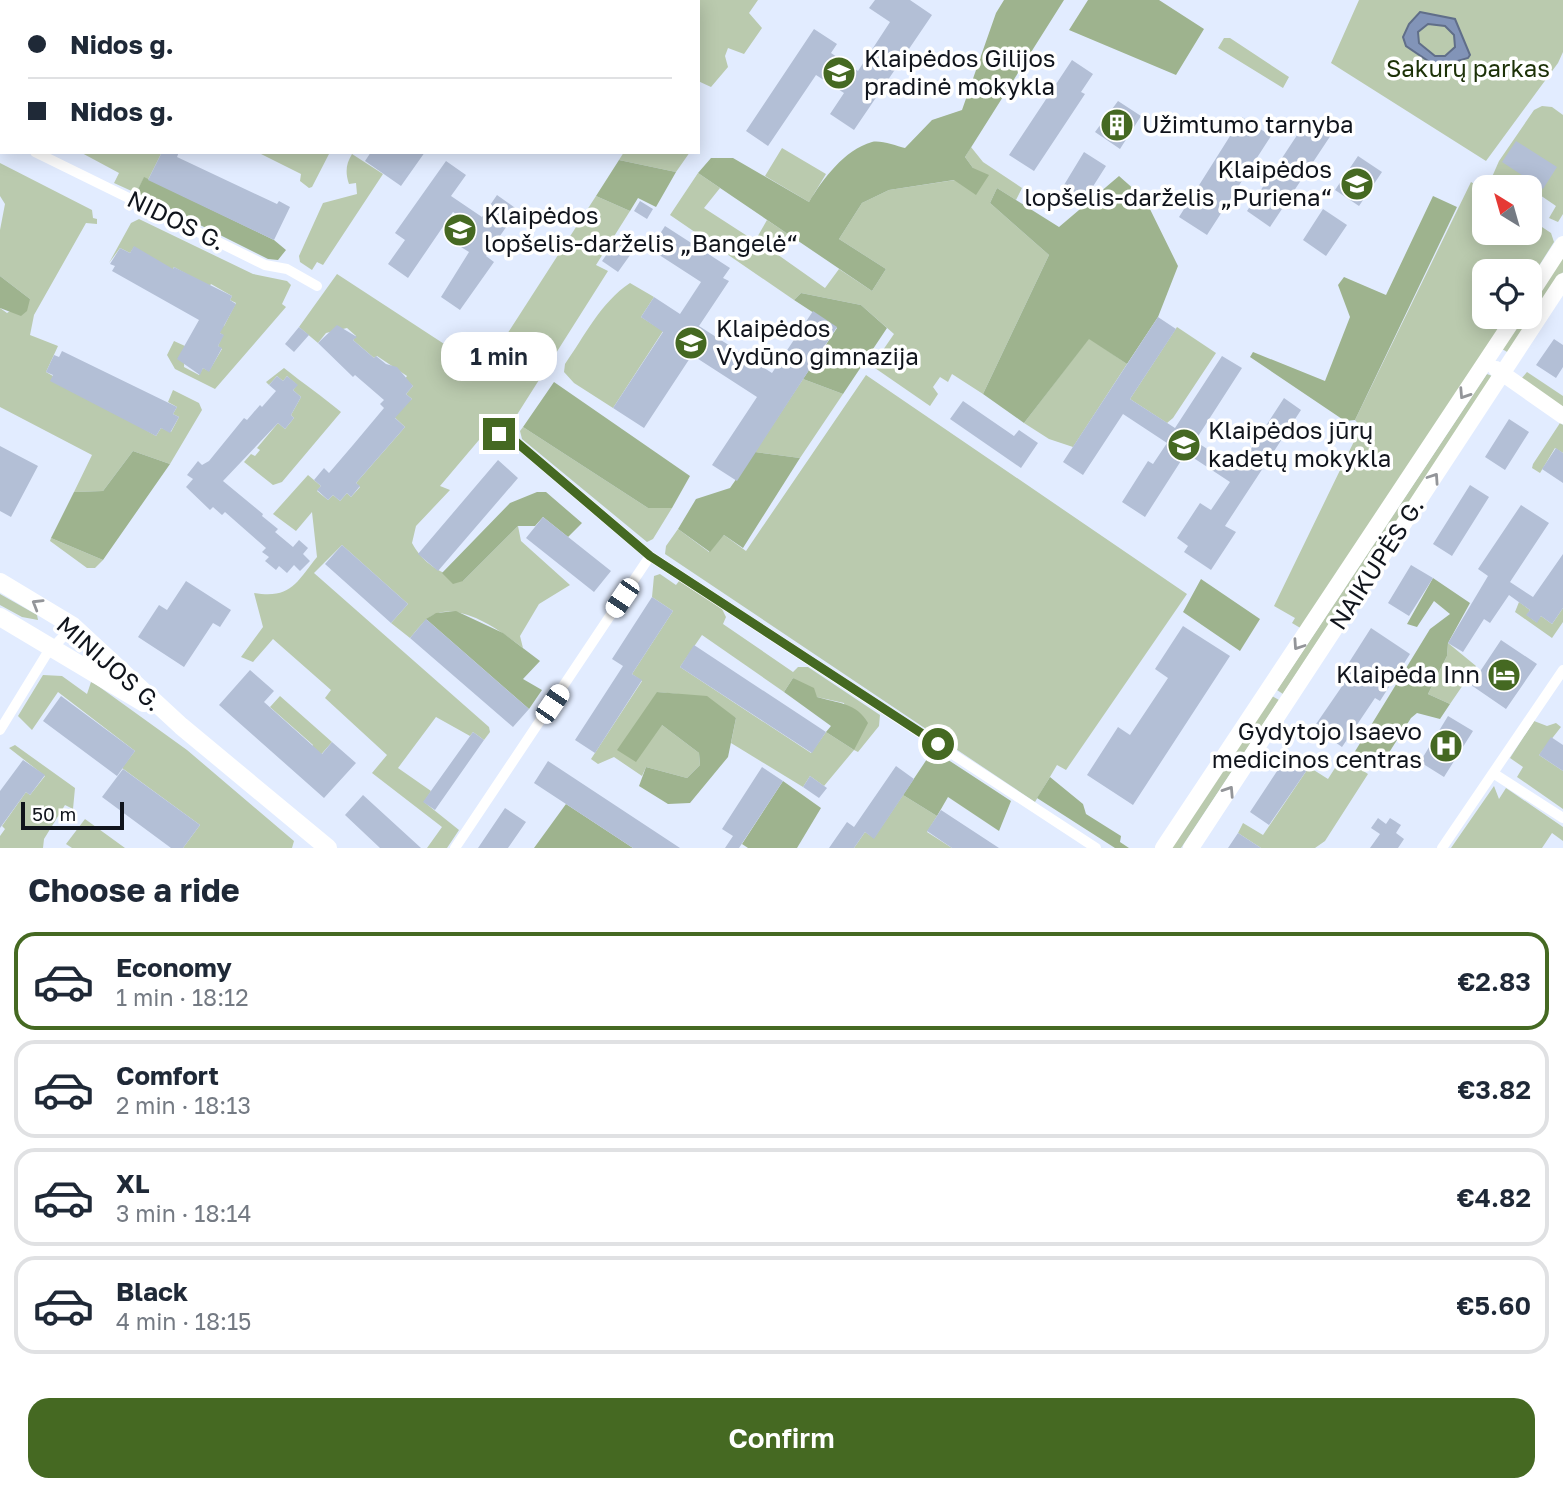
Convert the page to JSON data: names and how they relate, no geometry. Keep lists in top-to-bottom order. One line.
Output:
{"streets":{"main road":["MINIJOS G."],"street":["NIDOS G.","NAIKUPĖS G."]},"parks":["Sakurų parkas"],"places":{"school or university":["Klaipėdos Gilijos pradinė mokykla","Klaipėdos lopšelis-darželis „Puriena“","Klaipėdos lopšelis-darželis „Bangelė“","Klaipėdos Vydūno gimnazija","Klaipėdos jūrų kadetų mokykla"],"building":["Užimtumo tarnyba"],"hotel":["Klaipėda Inn"],"hospital":["Gydytojo Isaevo medicinos centras"]},"scale_bar":"50 m","north":"top left","page":{"banner":["Nidos g.","Nidos g."],"bubble":"1 min","scale":"50 m","heading":"Choose a ride","list":[{"name":"Economy","note":"1 min · 18:12","value":"€2.83"},{"name":"Comfort","note":"2 min · 18:13","value":"€3.82"},{"name":"XL","note":"3 min · 18:14","value":"€4.82"},{"name":"Black","note":"4 min · 18:15","value":"€5.60"}],"buttons":"Confirm"}}
